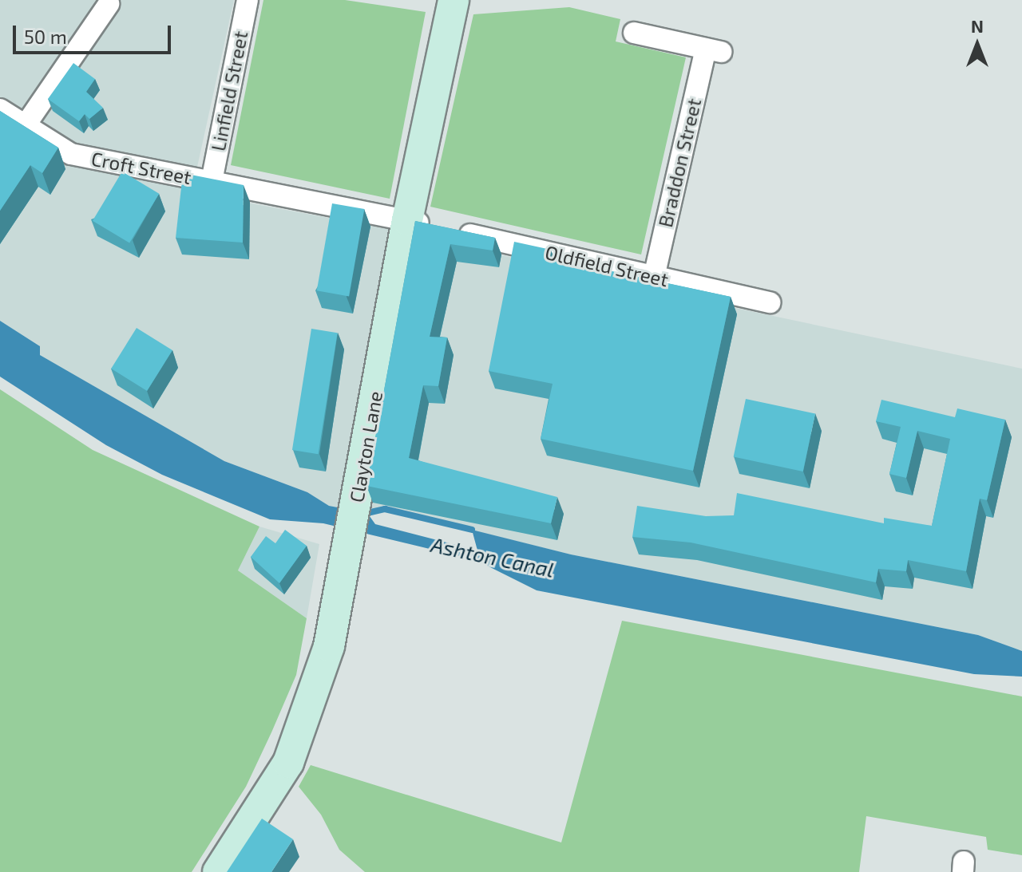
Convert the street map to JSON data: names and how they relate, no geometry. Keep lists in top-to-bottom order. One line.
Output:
{"streets":{"street":["Linfield Street","Braddon Street","Croft Street","Oldfield Street","Clayton Lane"]},"crossings":[["Linfield Street","Croft Street"],["Braddon Street","Oldfield Street"],["Croft Street","Oldfield Street"],["Croft Street","Clayton Lane"],["Oldfield Street","Clayton Lane"]],"water":["Ashton Canal"],"scale_bar":"50 m","north":"top"}
